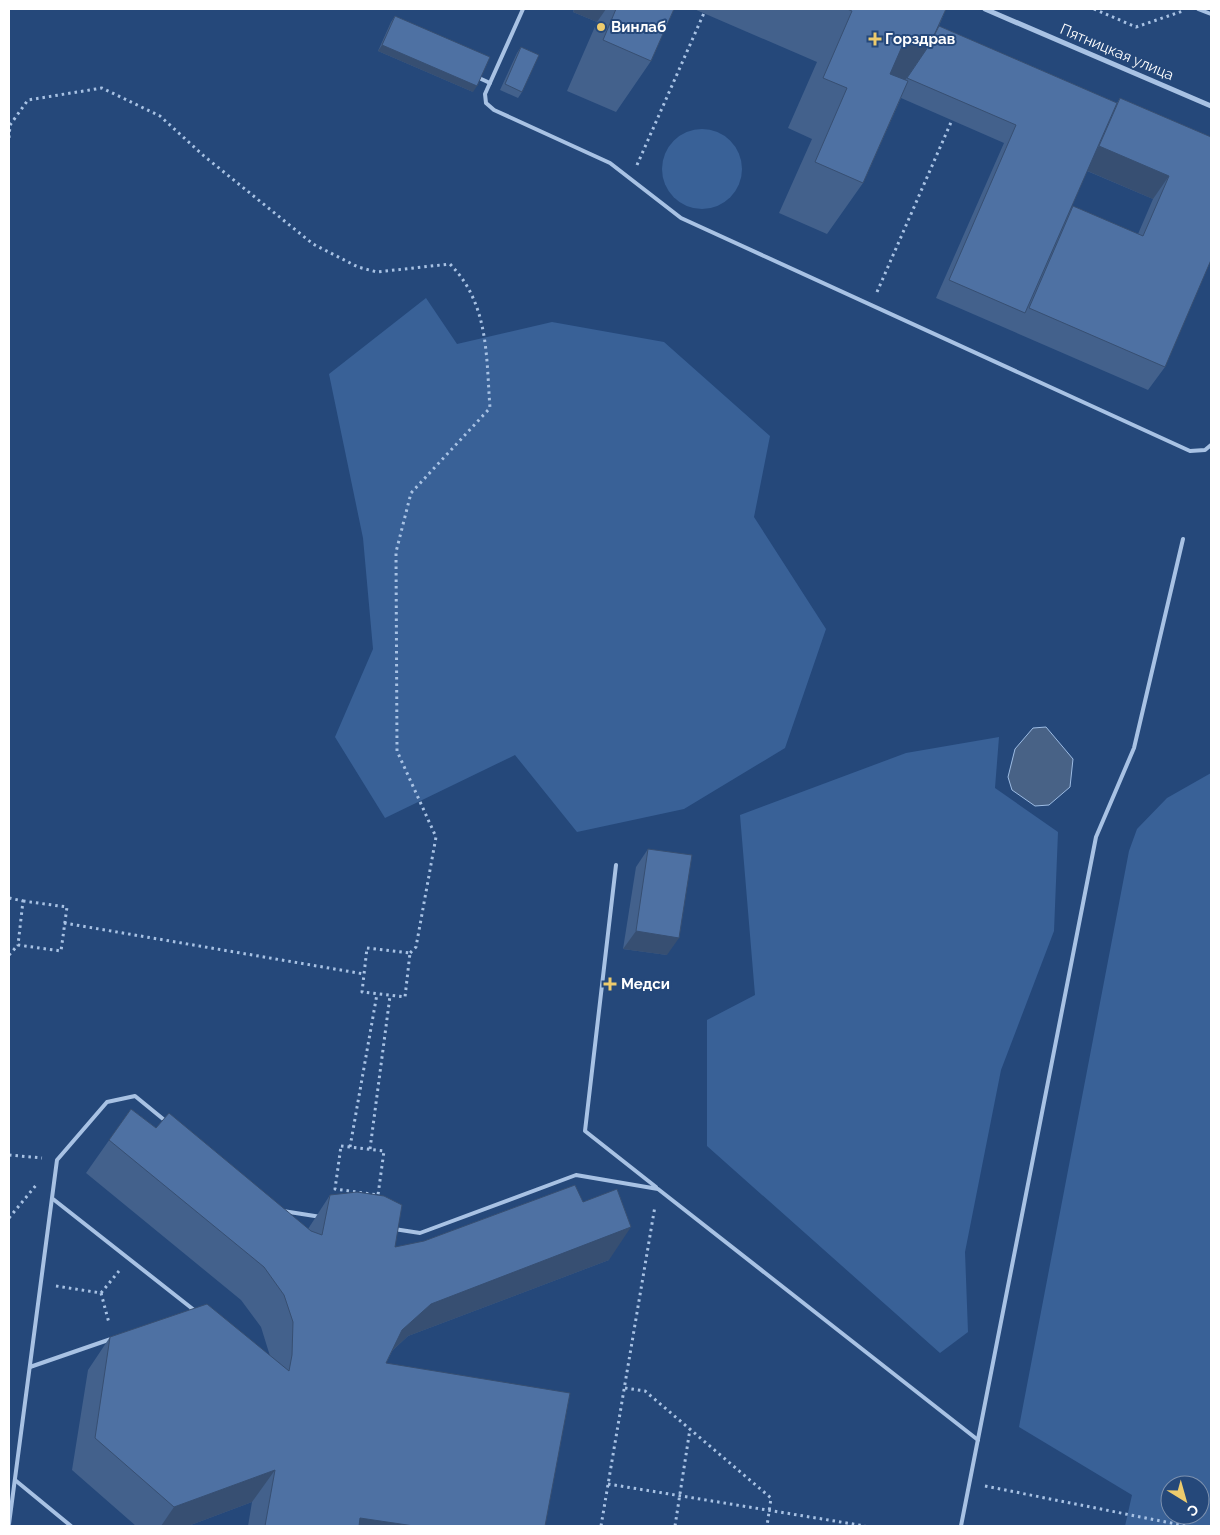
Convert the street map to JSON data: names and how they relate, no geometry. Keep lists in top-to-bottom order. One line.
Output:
{"streets":{"street":["Пятницкая улица"]},"places":{"other":["Винлаб"],"health":["Горздрав","Медси"]},"north":"bottom right"}
